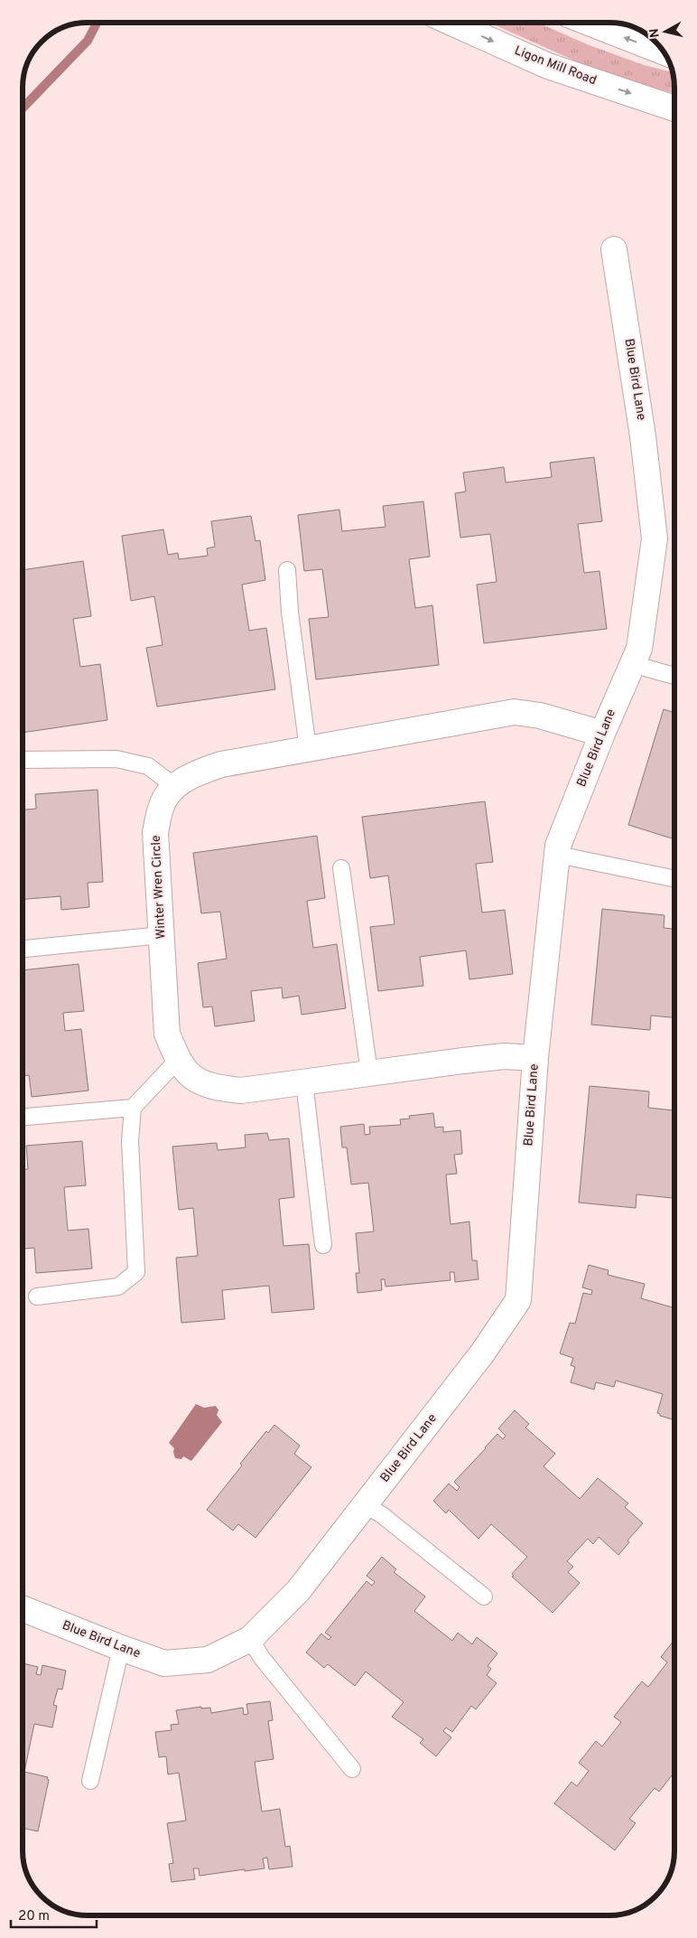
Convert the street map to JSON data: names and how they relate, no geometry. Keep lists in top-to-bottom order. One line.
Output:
{"streets":{"street":["Ligon Mill Road","Blue Bird Lane","Winter Wren Circle"]},"crossings":[["Blue Bird Lane","Winter Wren Circle"]],"scale_bar":"20 m","north":"left"}
